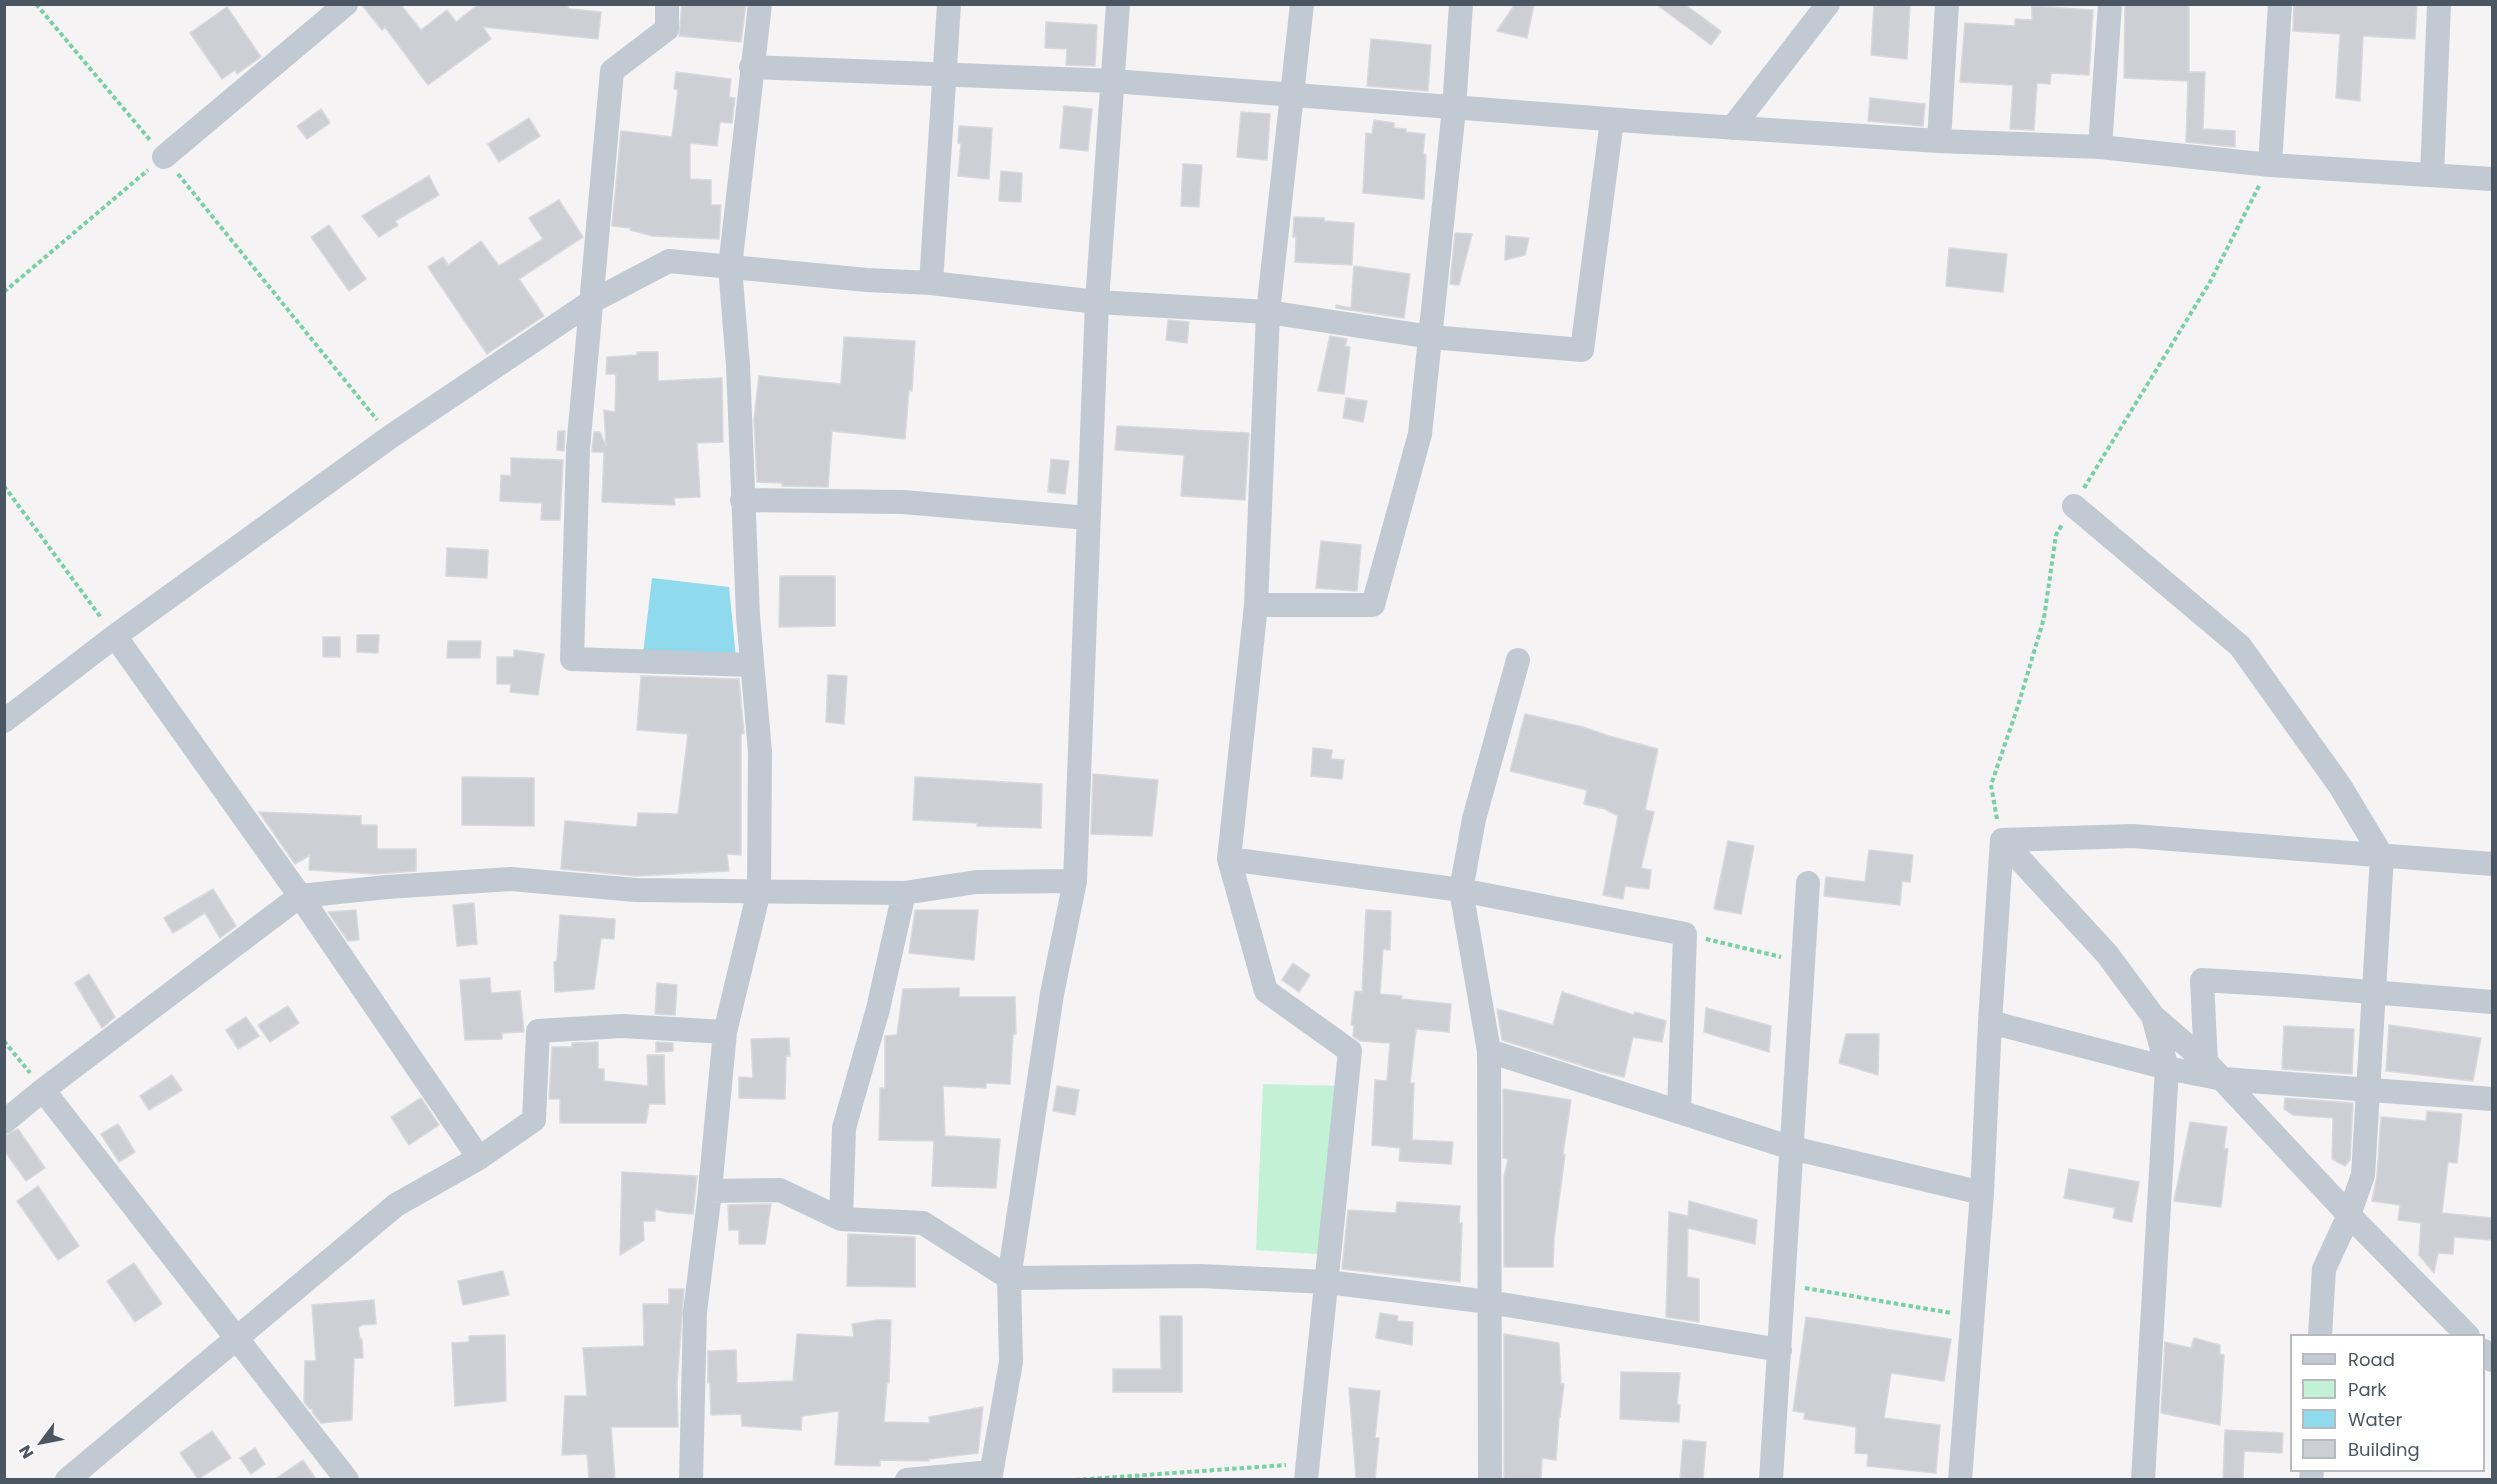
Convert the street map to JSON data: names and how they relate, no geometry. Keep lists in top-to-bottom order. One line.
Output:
{"legend":["Road","Park","Water","Building"],"north":"bottom left"}
